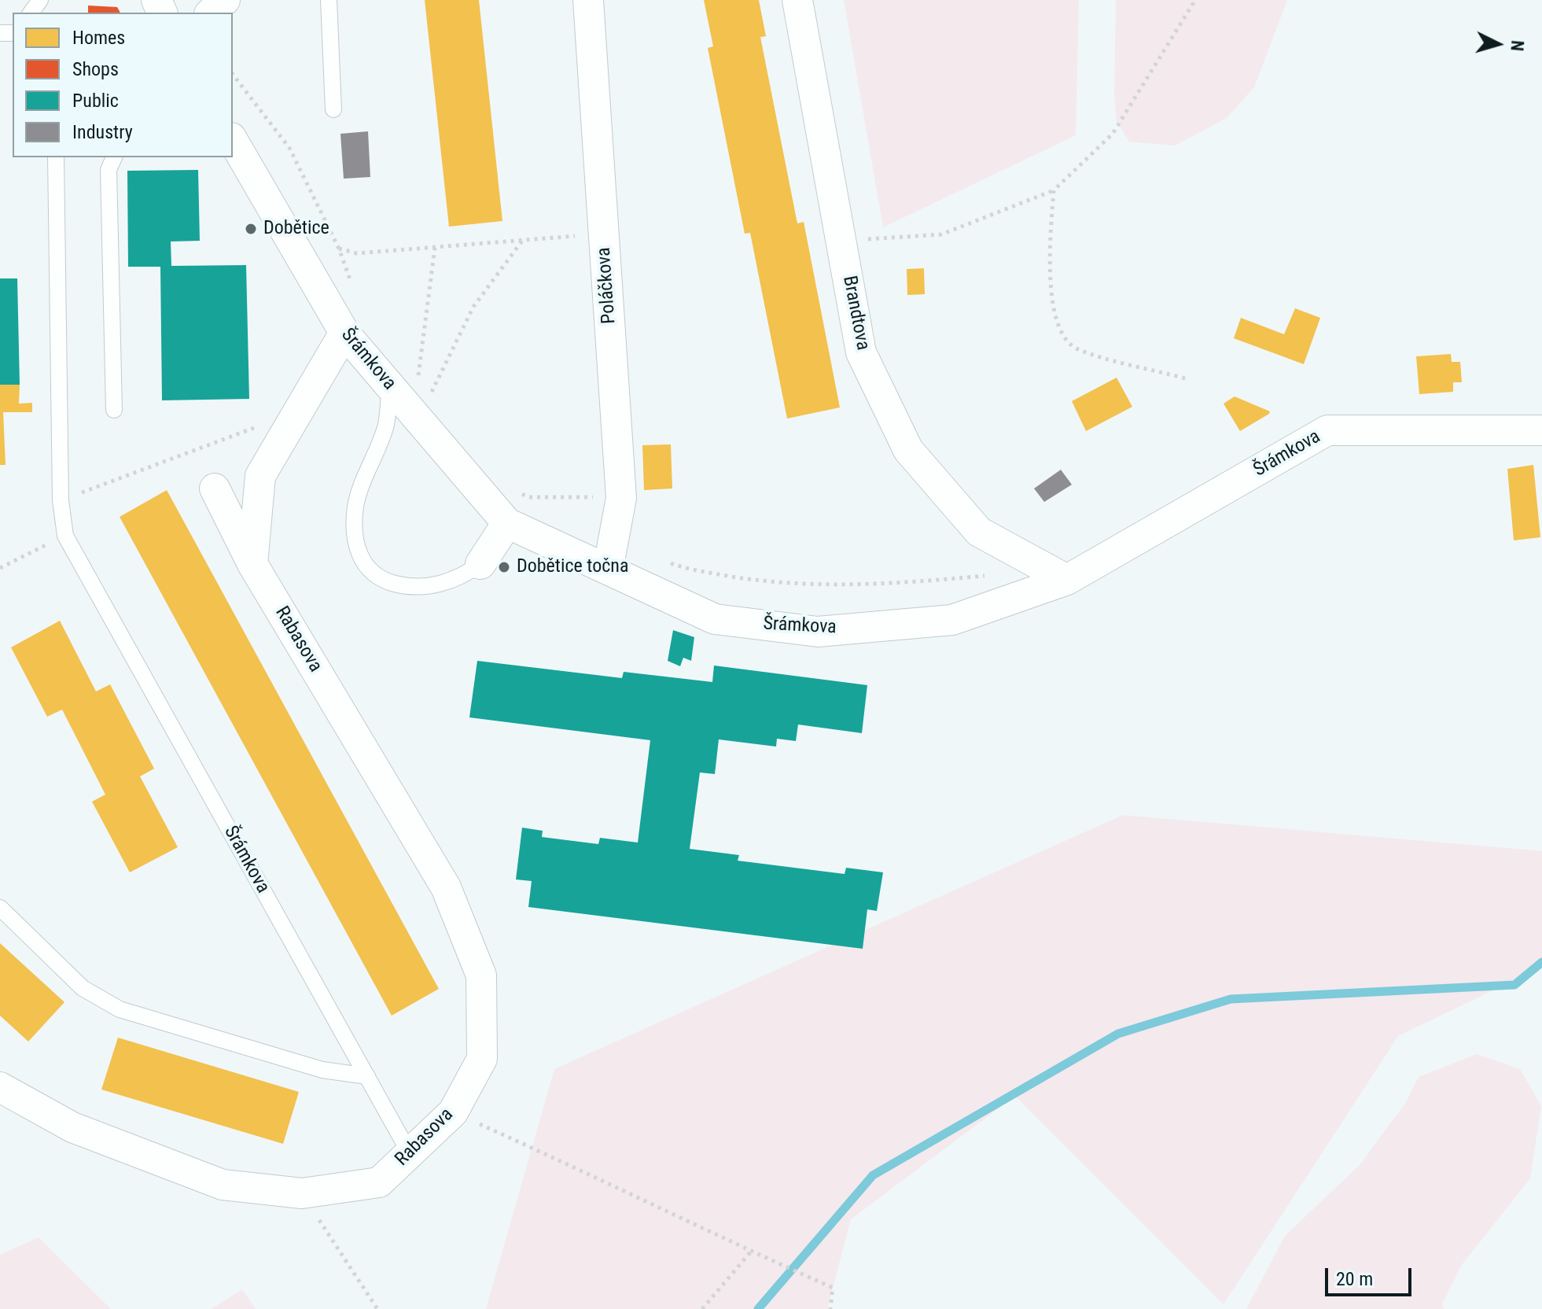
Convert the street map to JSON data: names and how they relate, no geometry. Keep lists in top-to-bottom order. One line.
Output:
{"streets":{"street":["Poláčkova","Brandtova","Šrámkova","Rabasova"]},"crossings":[["Poláčkova","Šrámkova"],["Brandtova","Šrámkova"],["Šrámkova","Rabasova"]],"places":["Dobětice","Dobětice točna"],"legend":["Homes","Shops","Public","Industry"],"scale_bar":"20 m","north":"right"}
